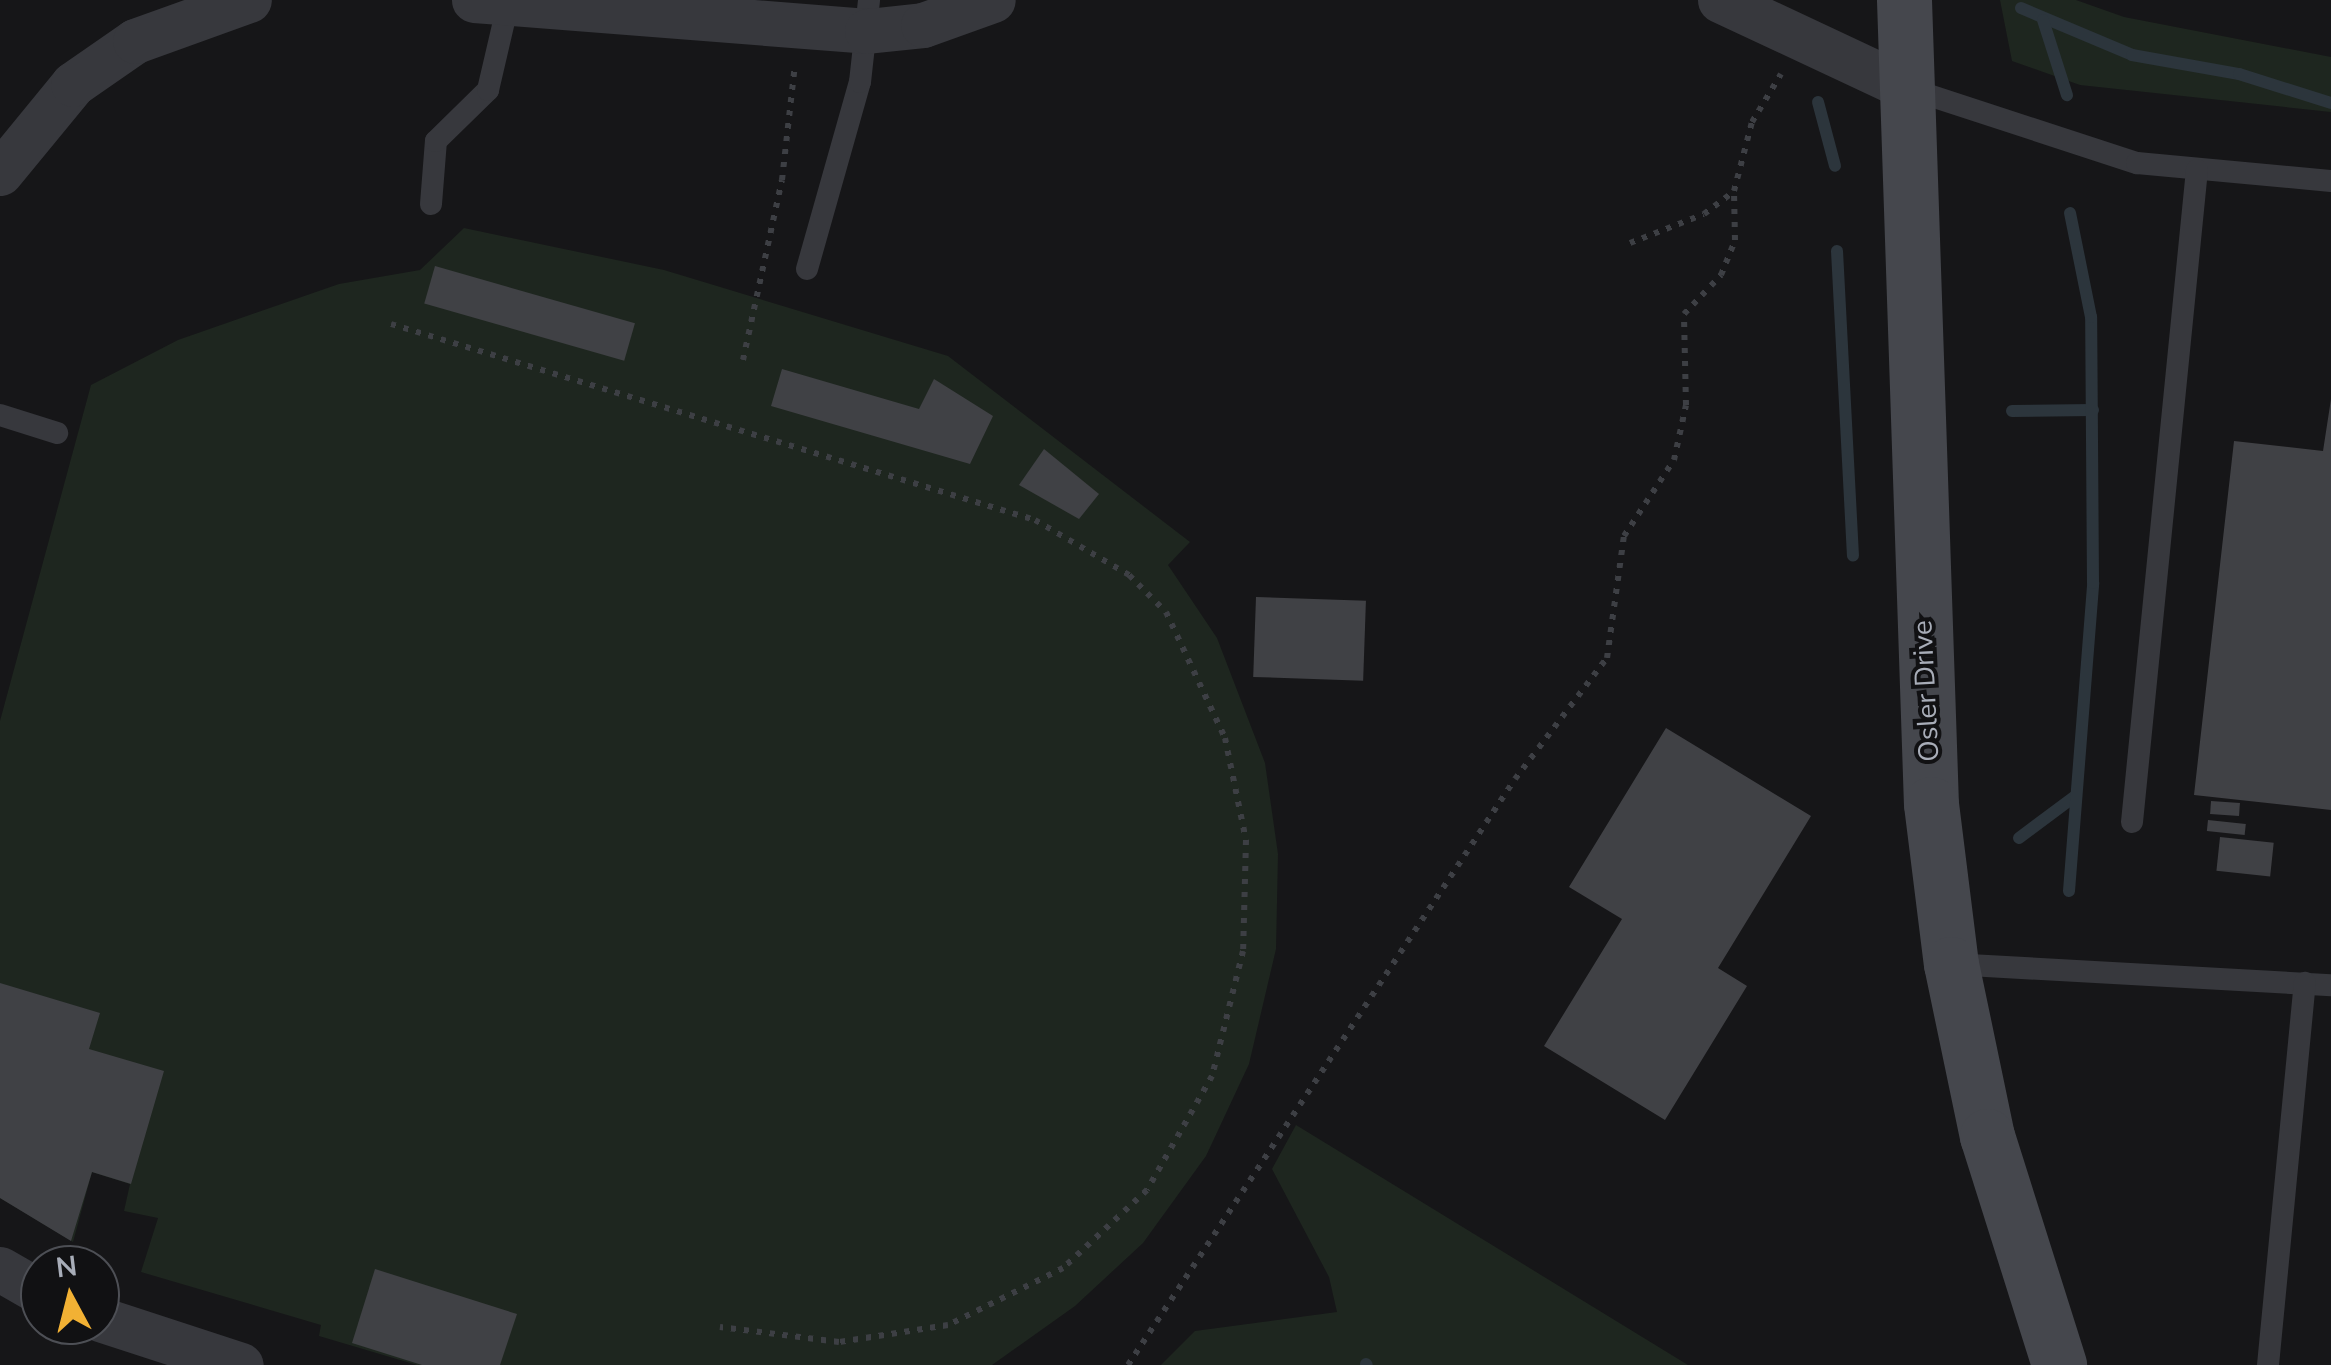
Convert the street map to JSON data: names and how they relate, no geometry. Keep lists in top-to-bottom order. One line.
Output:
{"streets":{"street":["Osler Drive"]},"north":"top"}
